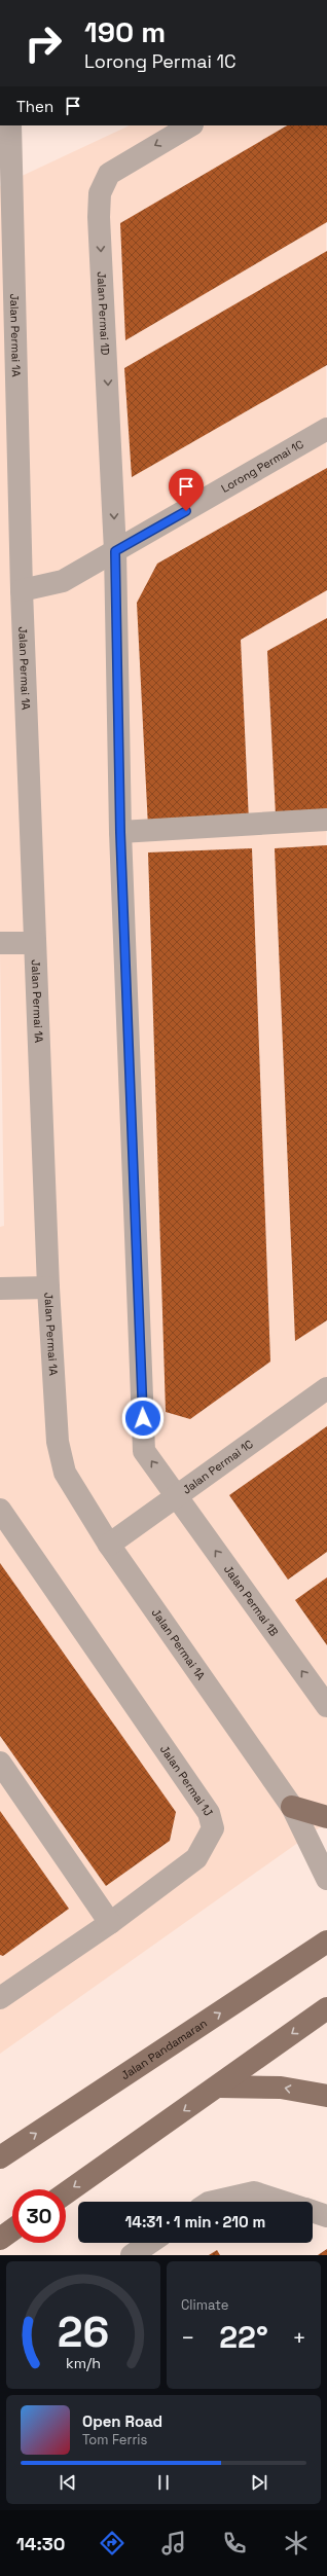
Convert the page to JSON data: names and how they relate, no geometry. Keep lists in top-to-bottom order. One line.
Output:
{"streets":{"main road":["Jalan Pandamaran"],"street":["Jalan Permai 1D","Jalan Permai 1A","Lorong Permai 1C","Jalan Permai 1C","Jalan Permai 1B","Jalan Permai 1J"]},"crossings":[["Jalan Permai 1D","Lorong Permai 1C"],["Jalan Permai 1A","Lorong Permai 1C"],["Jalan Permai 1A","Jalan Permai 1C"],["Jalan Permai 1C","Jalan Permai 1B"]],"one_way":["Jalan Permai 1D","Jalan Permai 1B"],"page":{"turn":["190 m","Lorong Permai 1C"],"then":"Then","limit":"30","trip":"14:31 · 1 min · 210 m","tile":"Climate","heat":["−","22°","+"],"song":["Open Road","Tom Ferris"],"tabs":"14:30","gauge":["26","km/h"]}}
